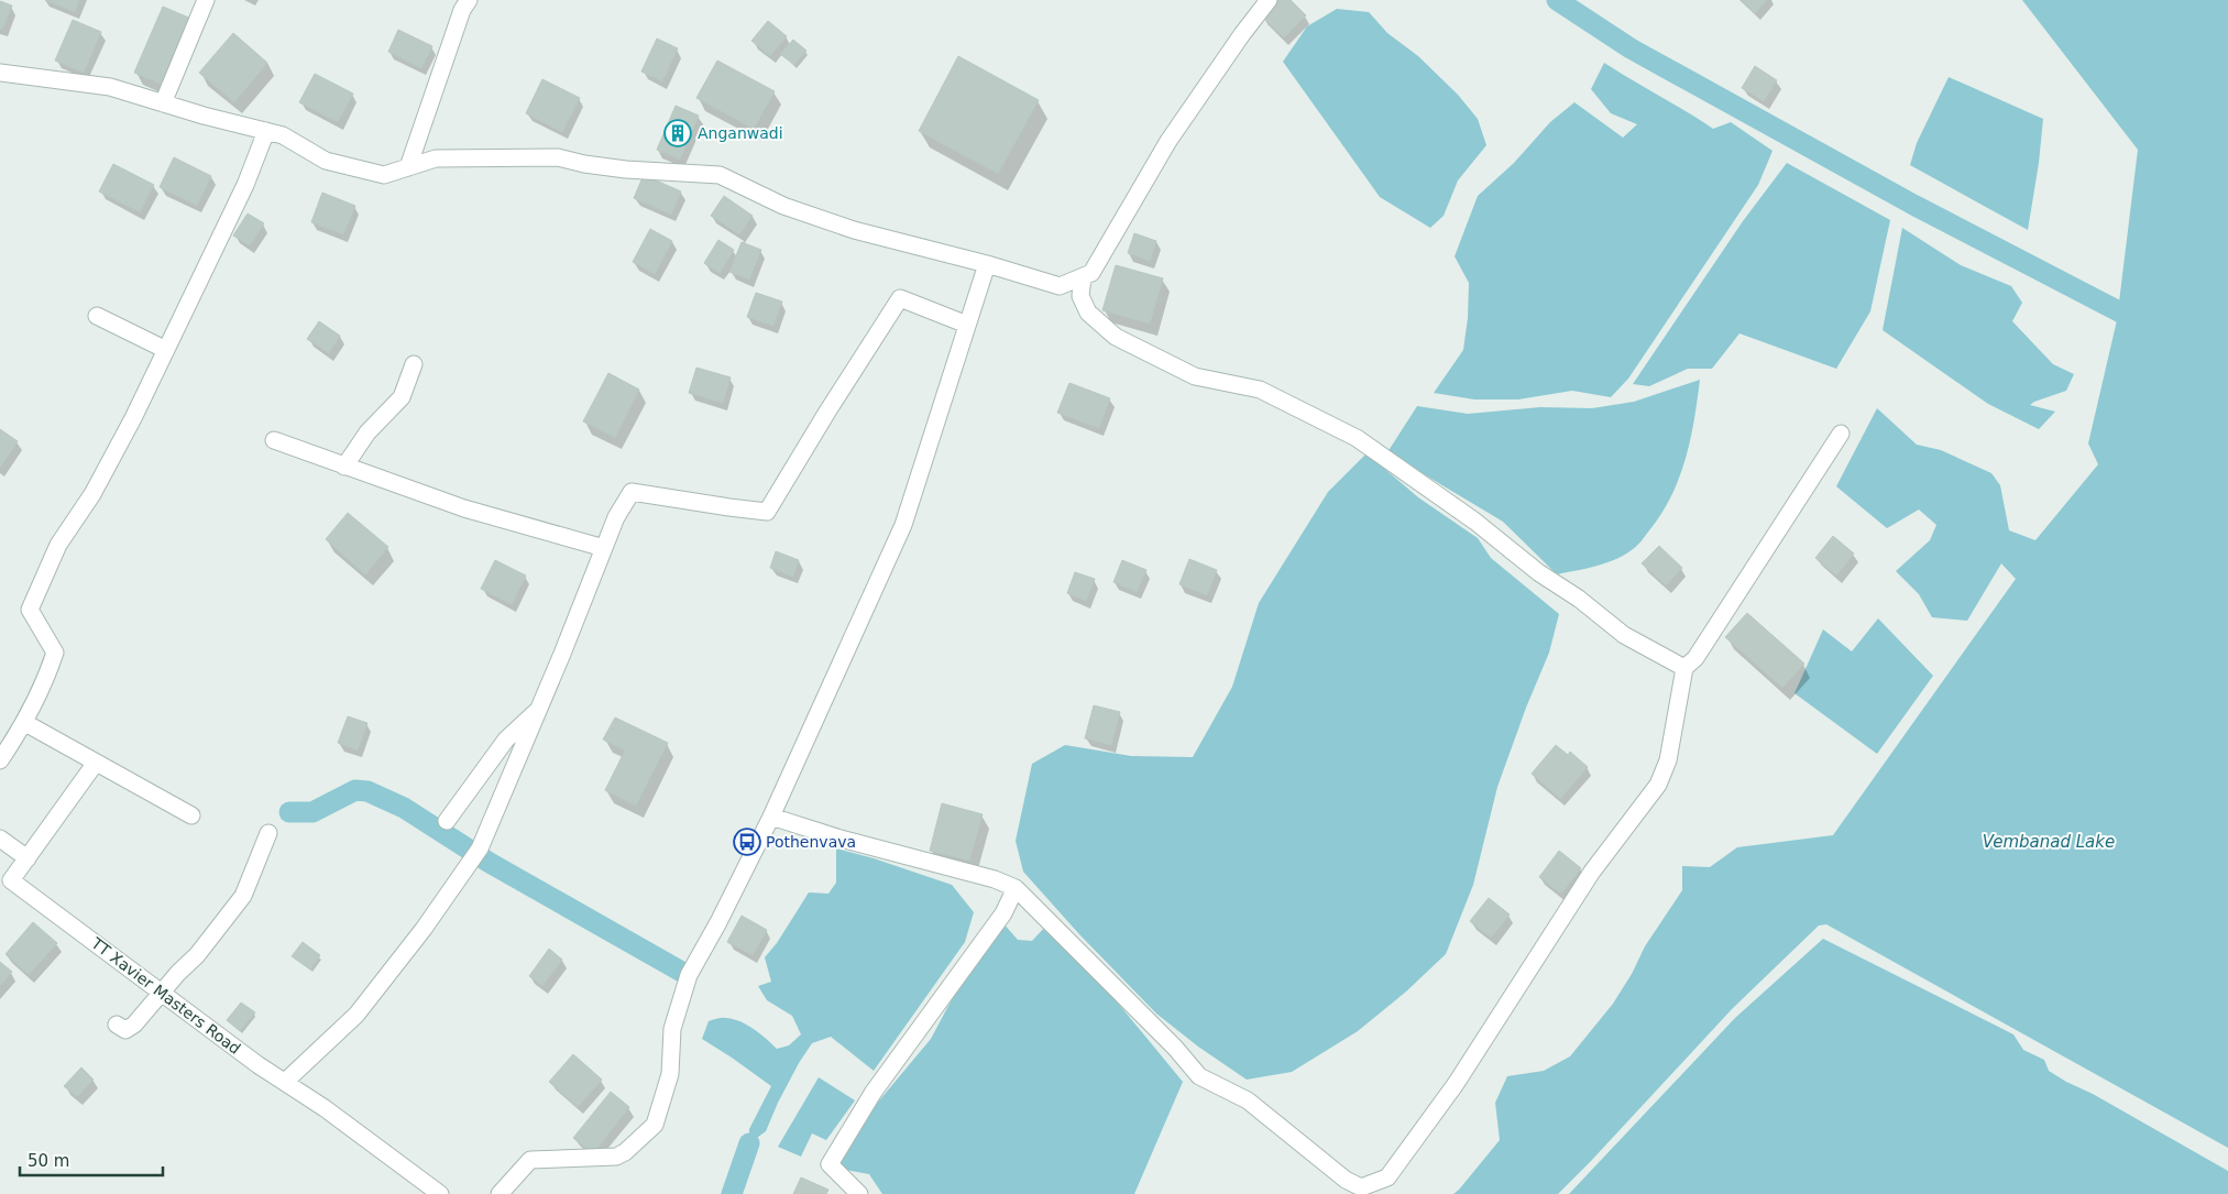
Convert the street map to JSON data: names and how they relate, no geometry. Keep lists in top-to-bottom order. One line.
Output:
{"streets":{"street":["TT Xavier Masters Road"]},"water":["Vembanad Lake"],"places":{"building":["Anganwadi"],"bus stop":["Pothenvava"]},"scale_bar":"50 m"}
